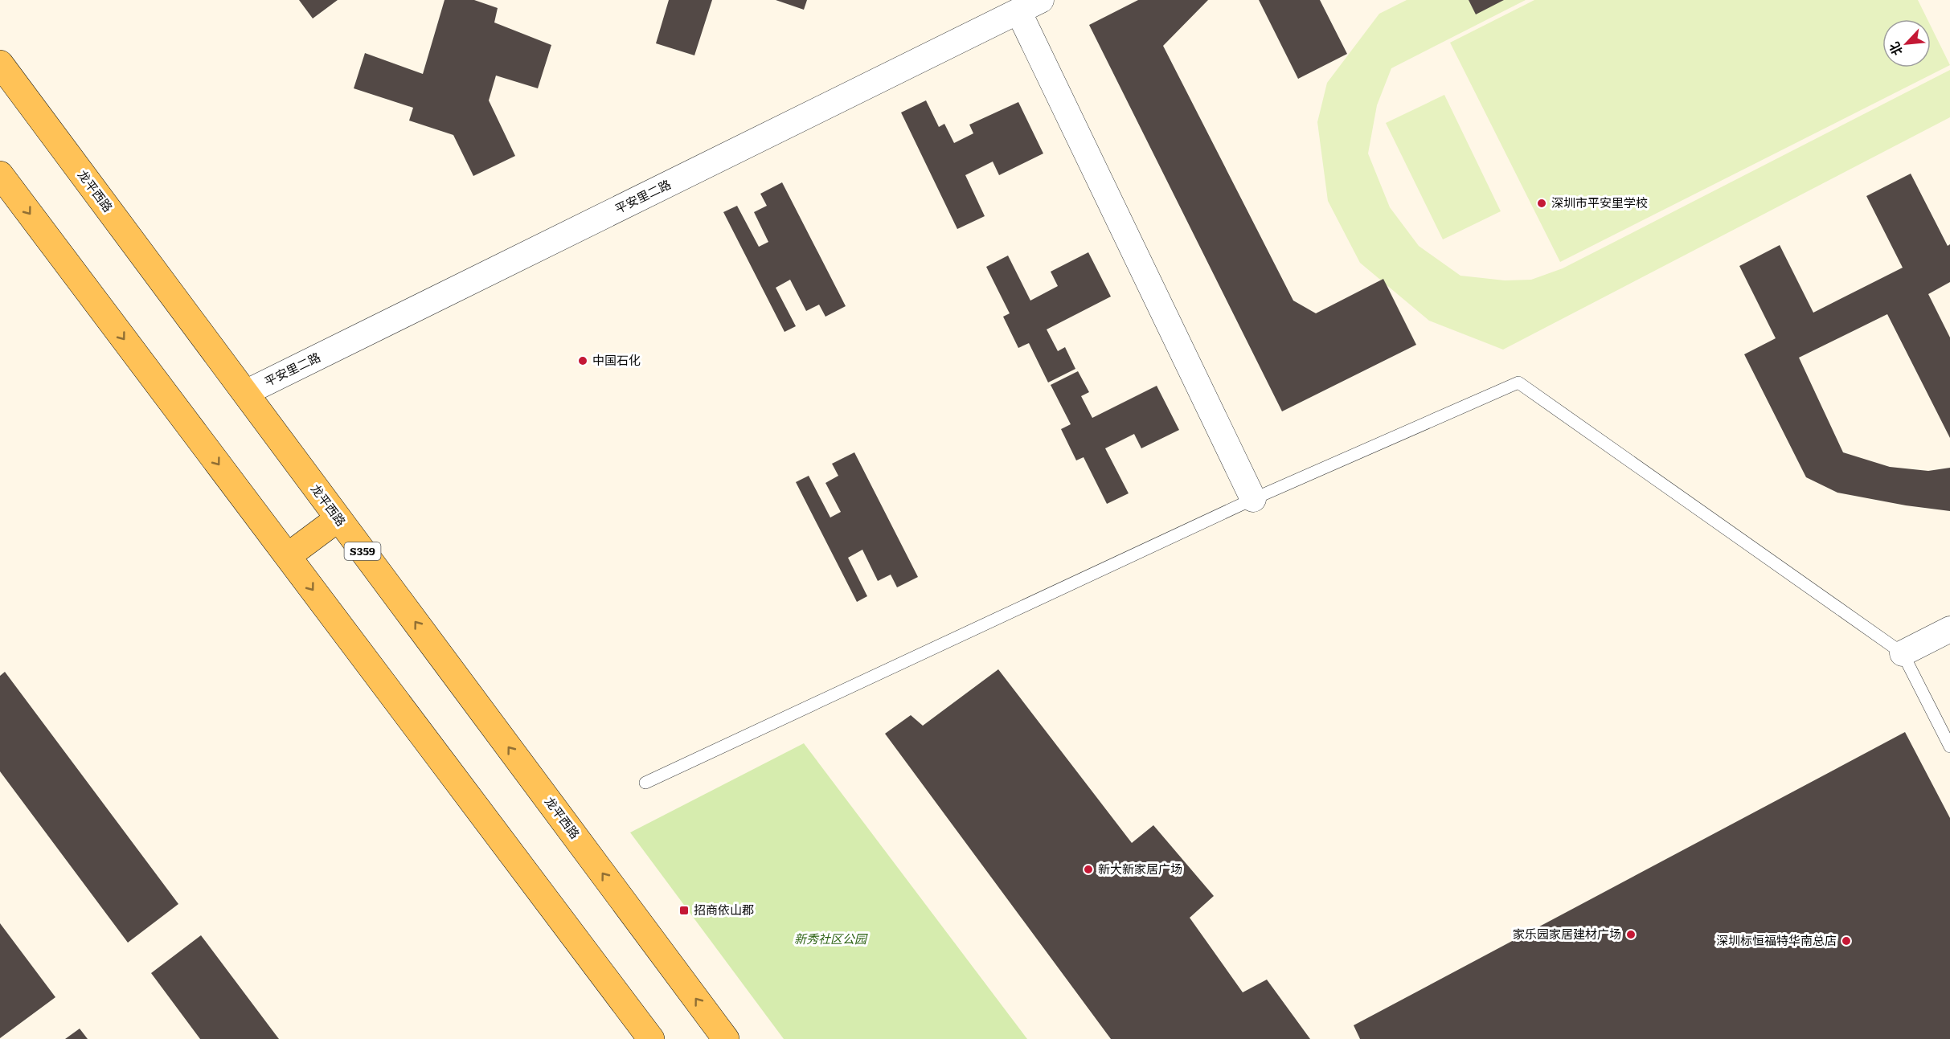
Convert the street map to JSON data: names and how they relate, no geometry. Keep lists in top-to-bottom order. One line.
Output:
{"streets":{"main road":["龙平西路","S359"],"street":["平安里二路"]},"crossings":[["龙平西路","平安里二路"]],"parks":["新秀社区公园"],"places":{"other":["深圳市平安里学校","中国石化","新大新家居广场","家乐园家居建材广场","深圳标恒福特华南总店"],"transit":["招商依山郡"]},"north":"bottom left"}
